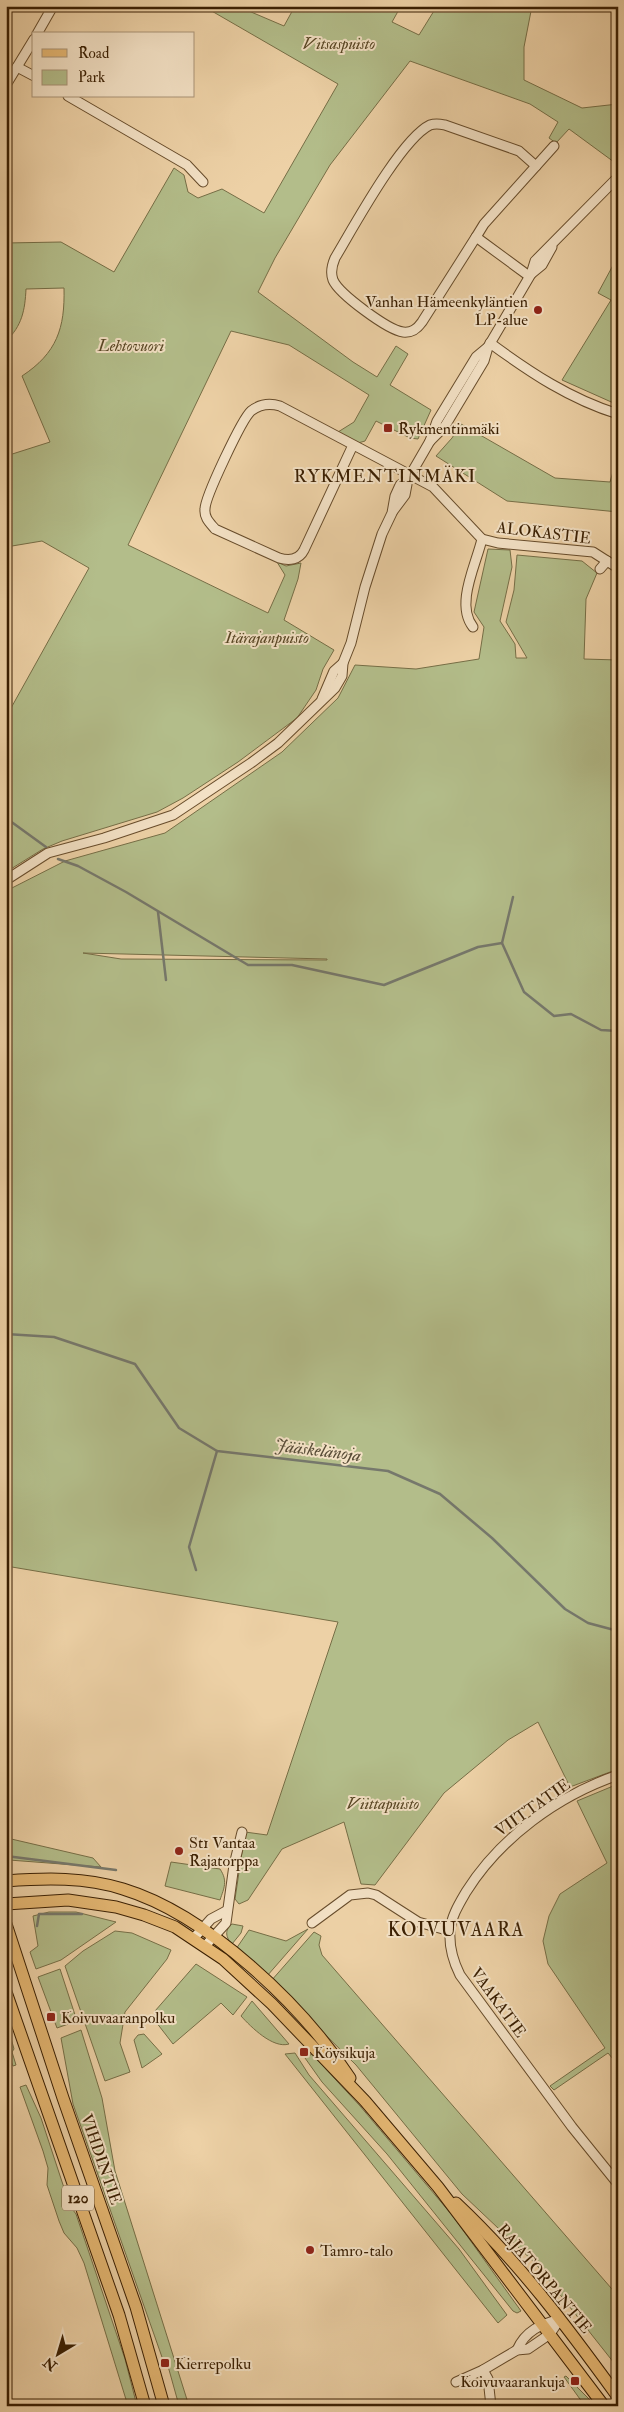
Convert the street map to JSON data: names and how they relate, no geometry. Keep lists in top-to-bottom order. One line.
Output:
{"streets":{"main road":["VIHDINTIE","120","RAJATORPANTIE"],"street":["ALOKASTIE","VIITTATIE","VAAKATIE"]},"crossings":[["VIITTATIE","VAAKATIE"]],"districts":["RYKMENTINMÄKI","KOIVUVAARA"],"water":["Jääskelänoja"],"parks":["Vitsaspuisto","Lehtovuori","Itärajanpuisto","Viittapuisto"],"places":{"other":["Vanhan Hämeenkyläntien LP-alue","St1 Vantaa Rajatorppa","Tamro-talo"],"transit":["Rykmentinmäki","Koivuvaaranpolku","Köysikuja","Kierrepolku","Koivuvaarankuja"]},"legend":["Road","Park"],"north":"bottom left"}
